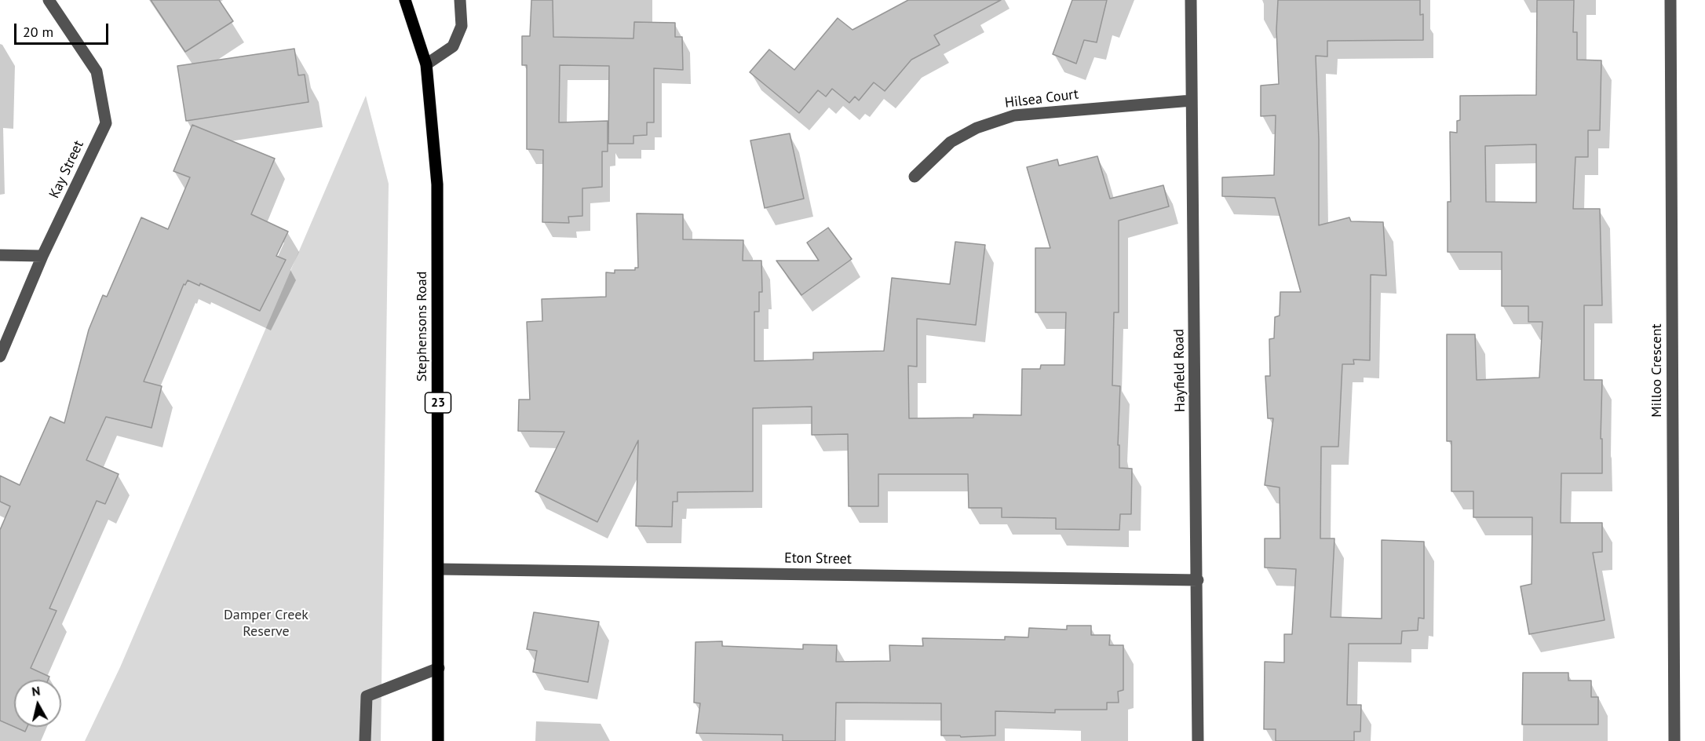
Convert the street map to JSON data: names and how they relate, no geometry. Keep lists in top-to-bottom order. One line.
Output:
{"streets":{"main road":["Stephensons Road","23"],"street":["Hilsea Court","Kay Street","Hayfield Road","Milloo Crescent","Eton Street"]},"crossings":[["Hilsea Court","Hayfield Road"],["Stephensons Road","Eton Street"],["Hayfield Road","Eton Street"]],"parks":["Damper Creek Reserve"],"scale_bar":"20 m","north":"top"}
